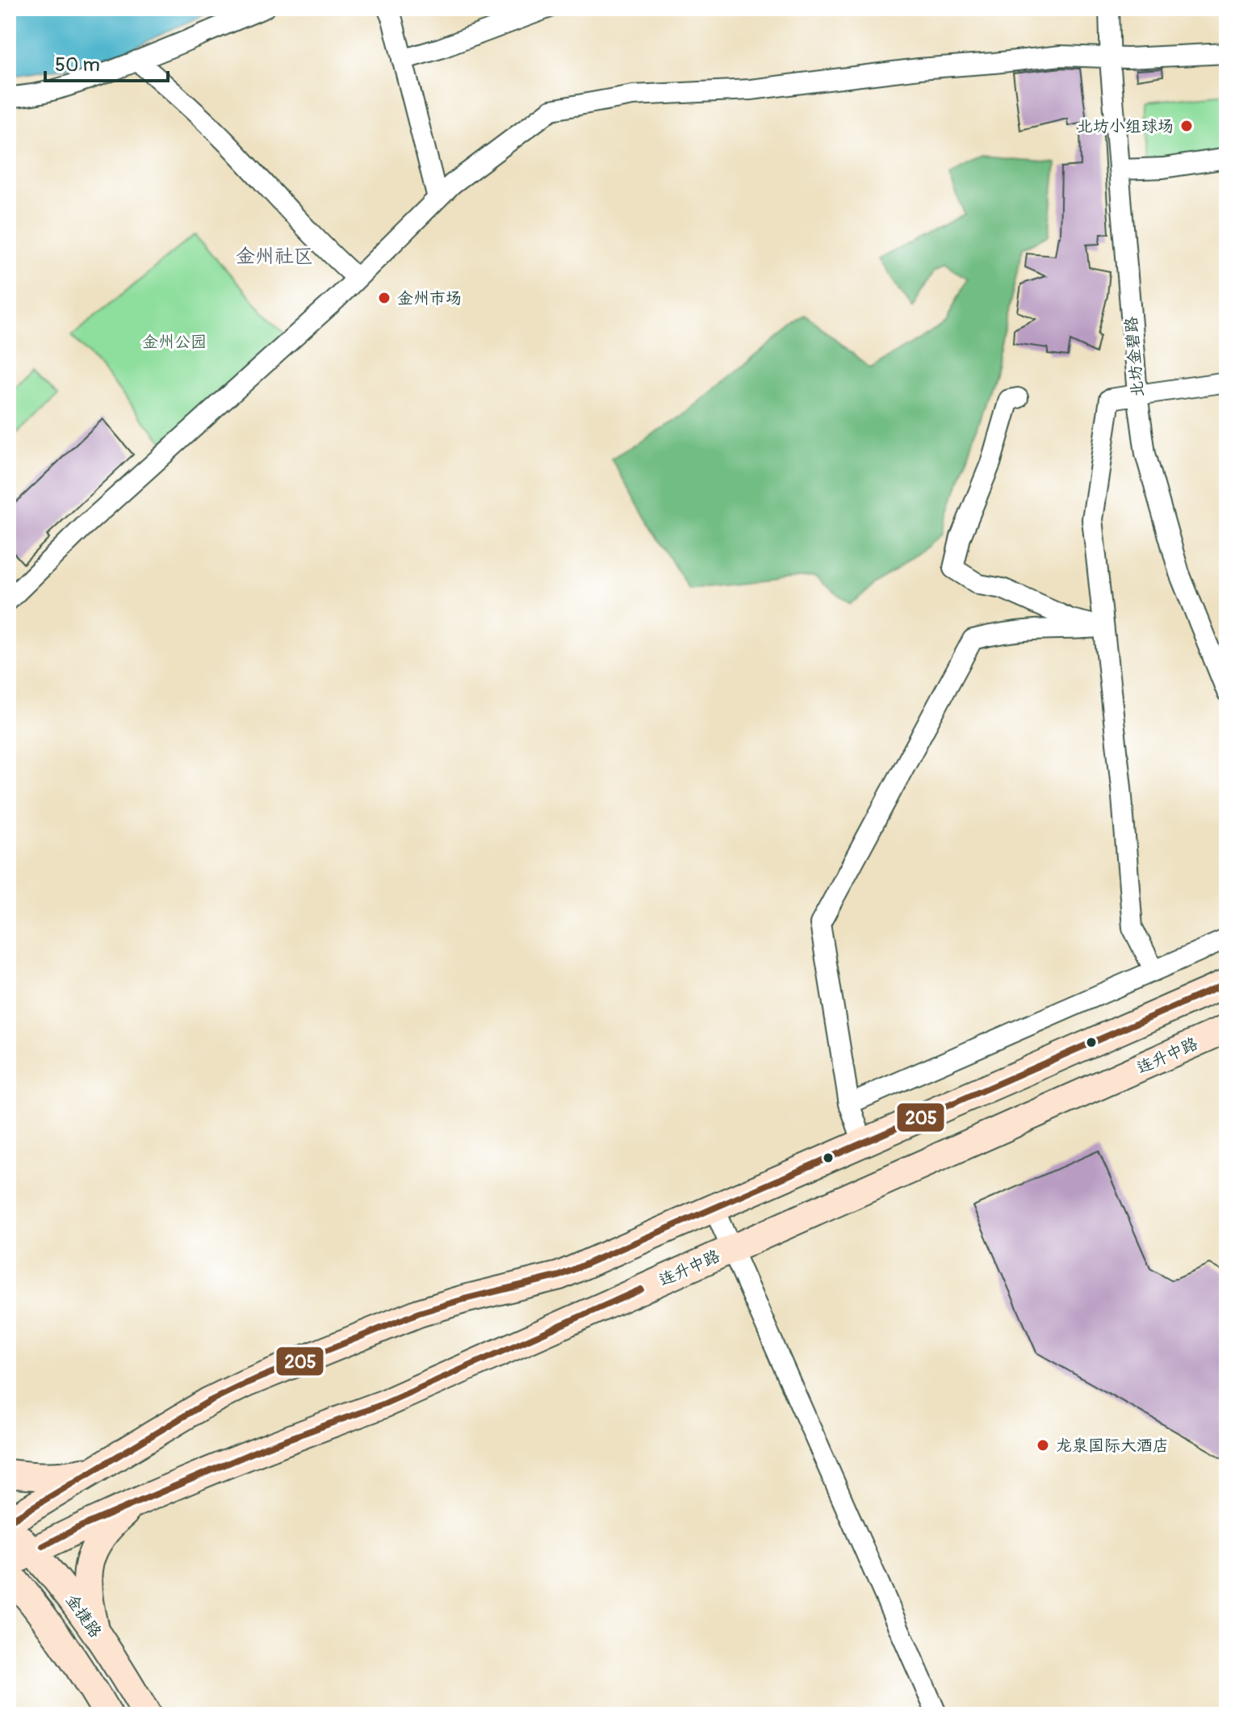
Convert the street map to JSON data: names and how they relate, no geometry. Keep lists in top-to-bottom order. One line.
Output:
{"streets":{"main road":["连升中路","金捷路"],"street":["北坊金碧路"]},"crossings":[["连升中路","金捷路"]],"districts":["金州社区"],"parks":["金州公园"],"places":["北坊小组球场","金州市场","龙泉国际大酒店"],"lines":["transit line 205"],"scale_bar":"50 m"}
